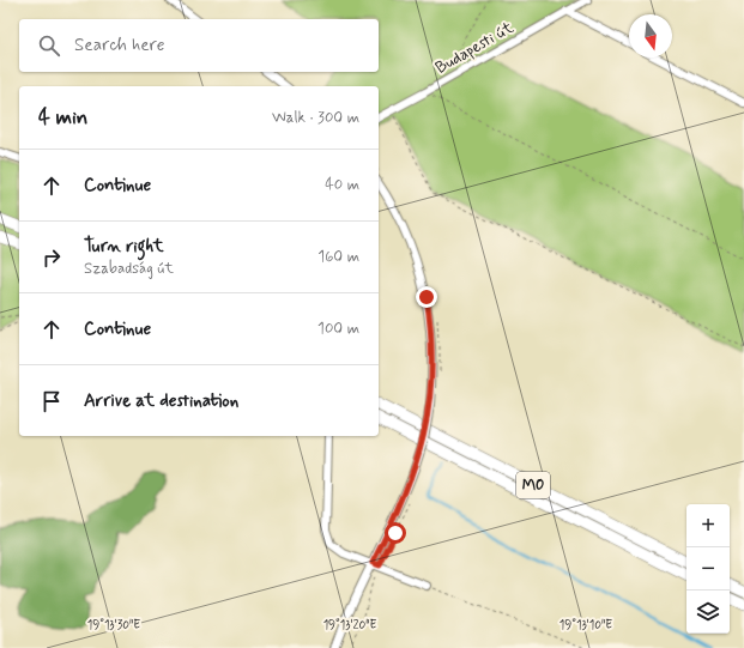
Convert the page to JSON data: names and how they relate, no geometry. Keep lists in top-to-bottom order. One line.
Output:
{"streets":{"highway":["M0"],"street":["Budapesti út"]},"north":"bottom","page":{"search":"Search here","heading":["4 min","Walk · 300 m"],"list":[["Continue","40 m"],["Turn right","Szabadság út","160 m"],["Continue","100 m"],"Arrive at destination"],"map_buttons":["+","−"]},"coordinates":["19°13'30\"E","19°13'20\"E","19°13'10\"E"]}
